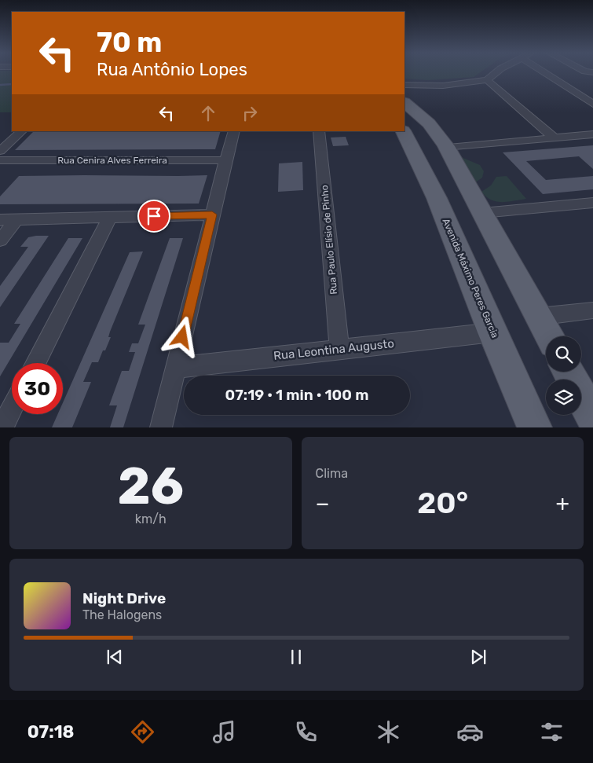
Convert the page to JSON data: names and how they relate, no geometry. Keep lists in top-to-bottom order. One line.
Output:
{"streets":{"main road":["Avenida Máximo Peres Garcia"],"street":["Rua Cenira Alves Ferreira","Rua Paulo Elísio de Pinho","Rua Leontina Augusto"]},"crossings":[["Rua Paulo Elísio de Pinho","Rua Leontina Augusto"],["Avenida Máximo Peres Garcia","Rua Leontina Augusto"]],"page":{"turn":["70 m","Rua Antônio Lopes"],"limit":"30","trip":"07:19 · 1 min · 100 m","tile":[["26","km/h"],"Clima"],"heat":["−","20°","+"],"song":["Night Drive","The Halogens"],"tabs":"07:18"}}
